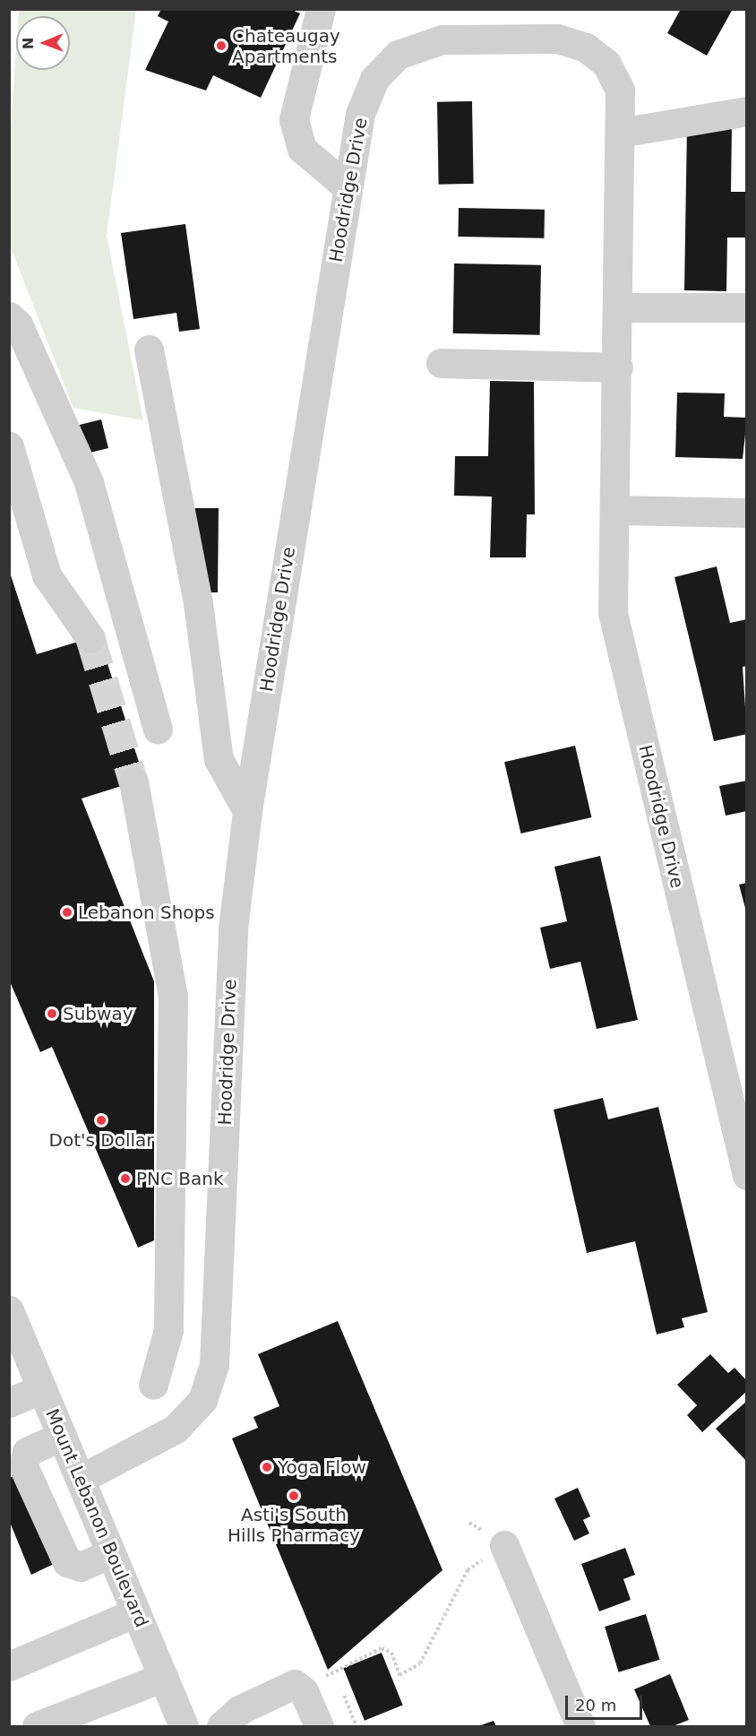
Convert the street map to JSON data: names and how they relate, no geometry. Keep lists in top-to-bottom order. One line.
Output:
{"streets":{"street":["Hoodridge Drive","Mount Lebanon Boulevard"]},"crossings":[["Hoodridge Drive","Mount Lebanon Boulevard"]],"places":["Chateaugay Apartments","Lebanon Shops","Subway","Dot's Dollar","PNC Bank","Yoga Flow","Asti's South Hills Pharmacy"],"scale_bar":"20 m","north":"left"}
